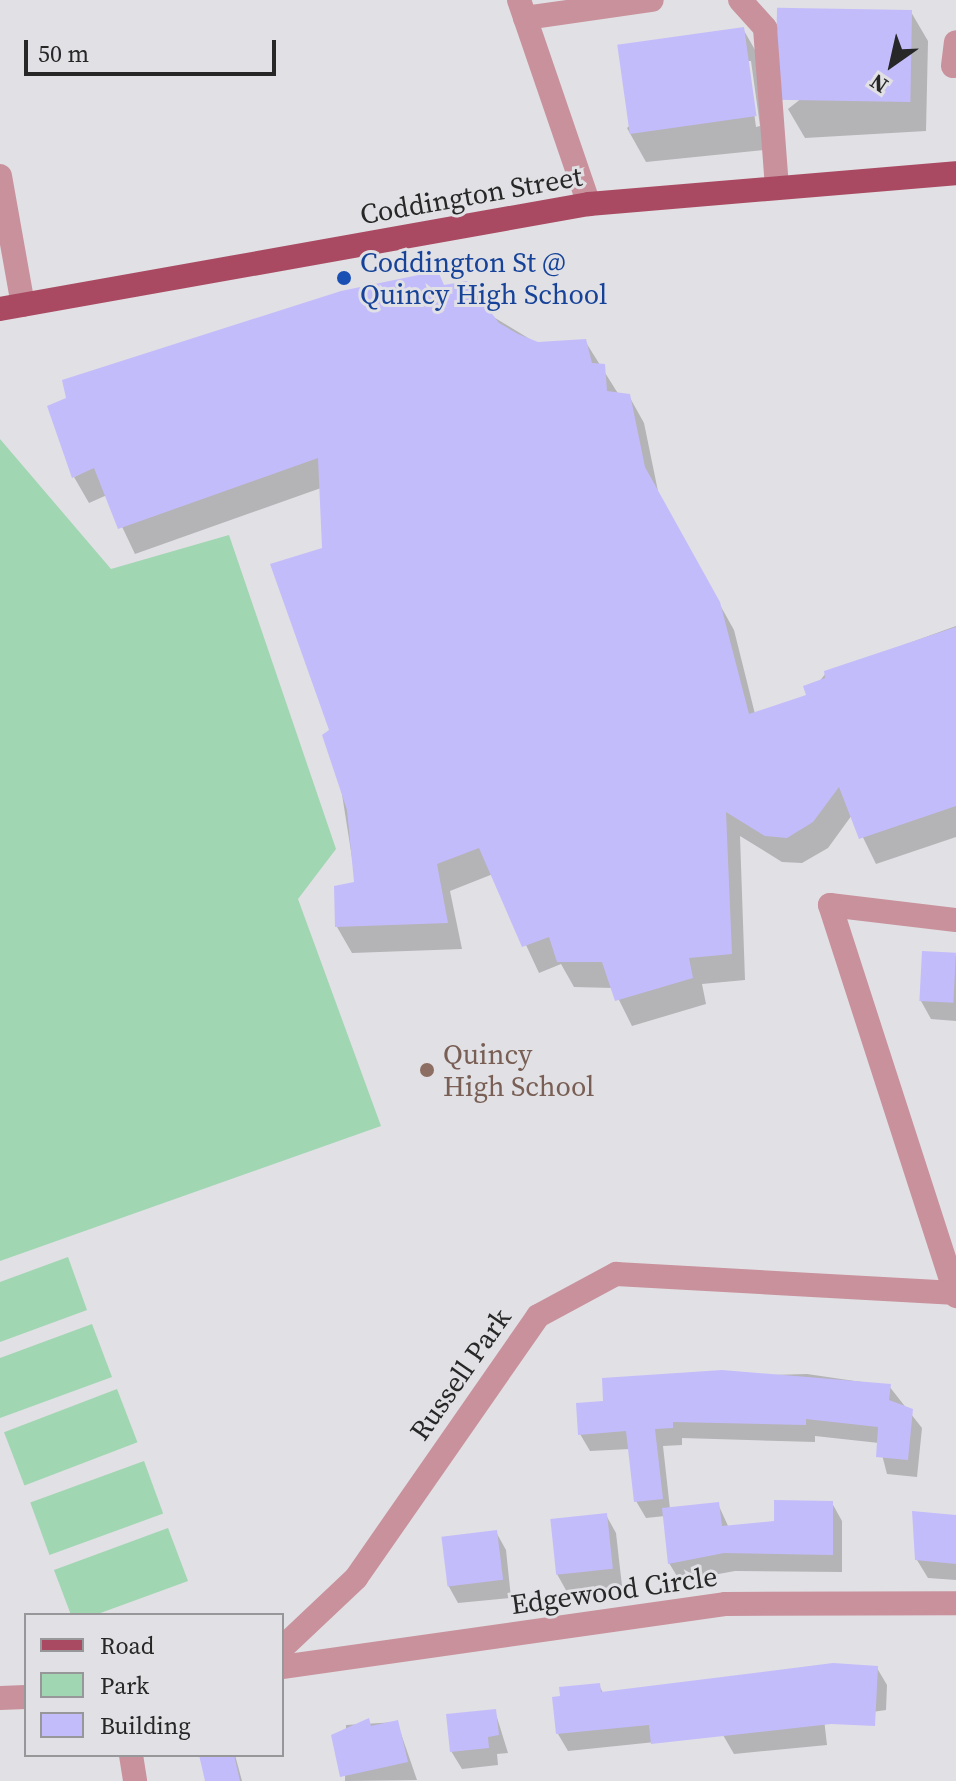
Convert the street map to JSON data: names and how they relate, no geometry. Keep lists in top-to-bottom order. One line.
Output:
{"streets":{"main road":["Coddington Street"],"street":["Russell Park","Edgewood Circle"]},"places":["Coddington St @ Quincy High School","Quincy High School"],"legend":["Road","Park","Building"],"scale_bar":"50 m","north":"bottom left"}
